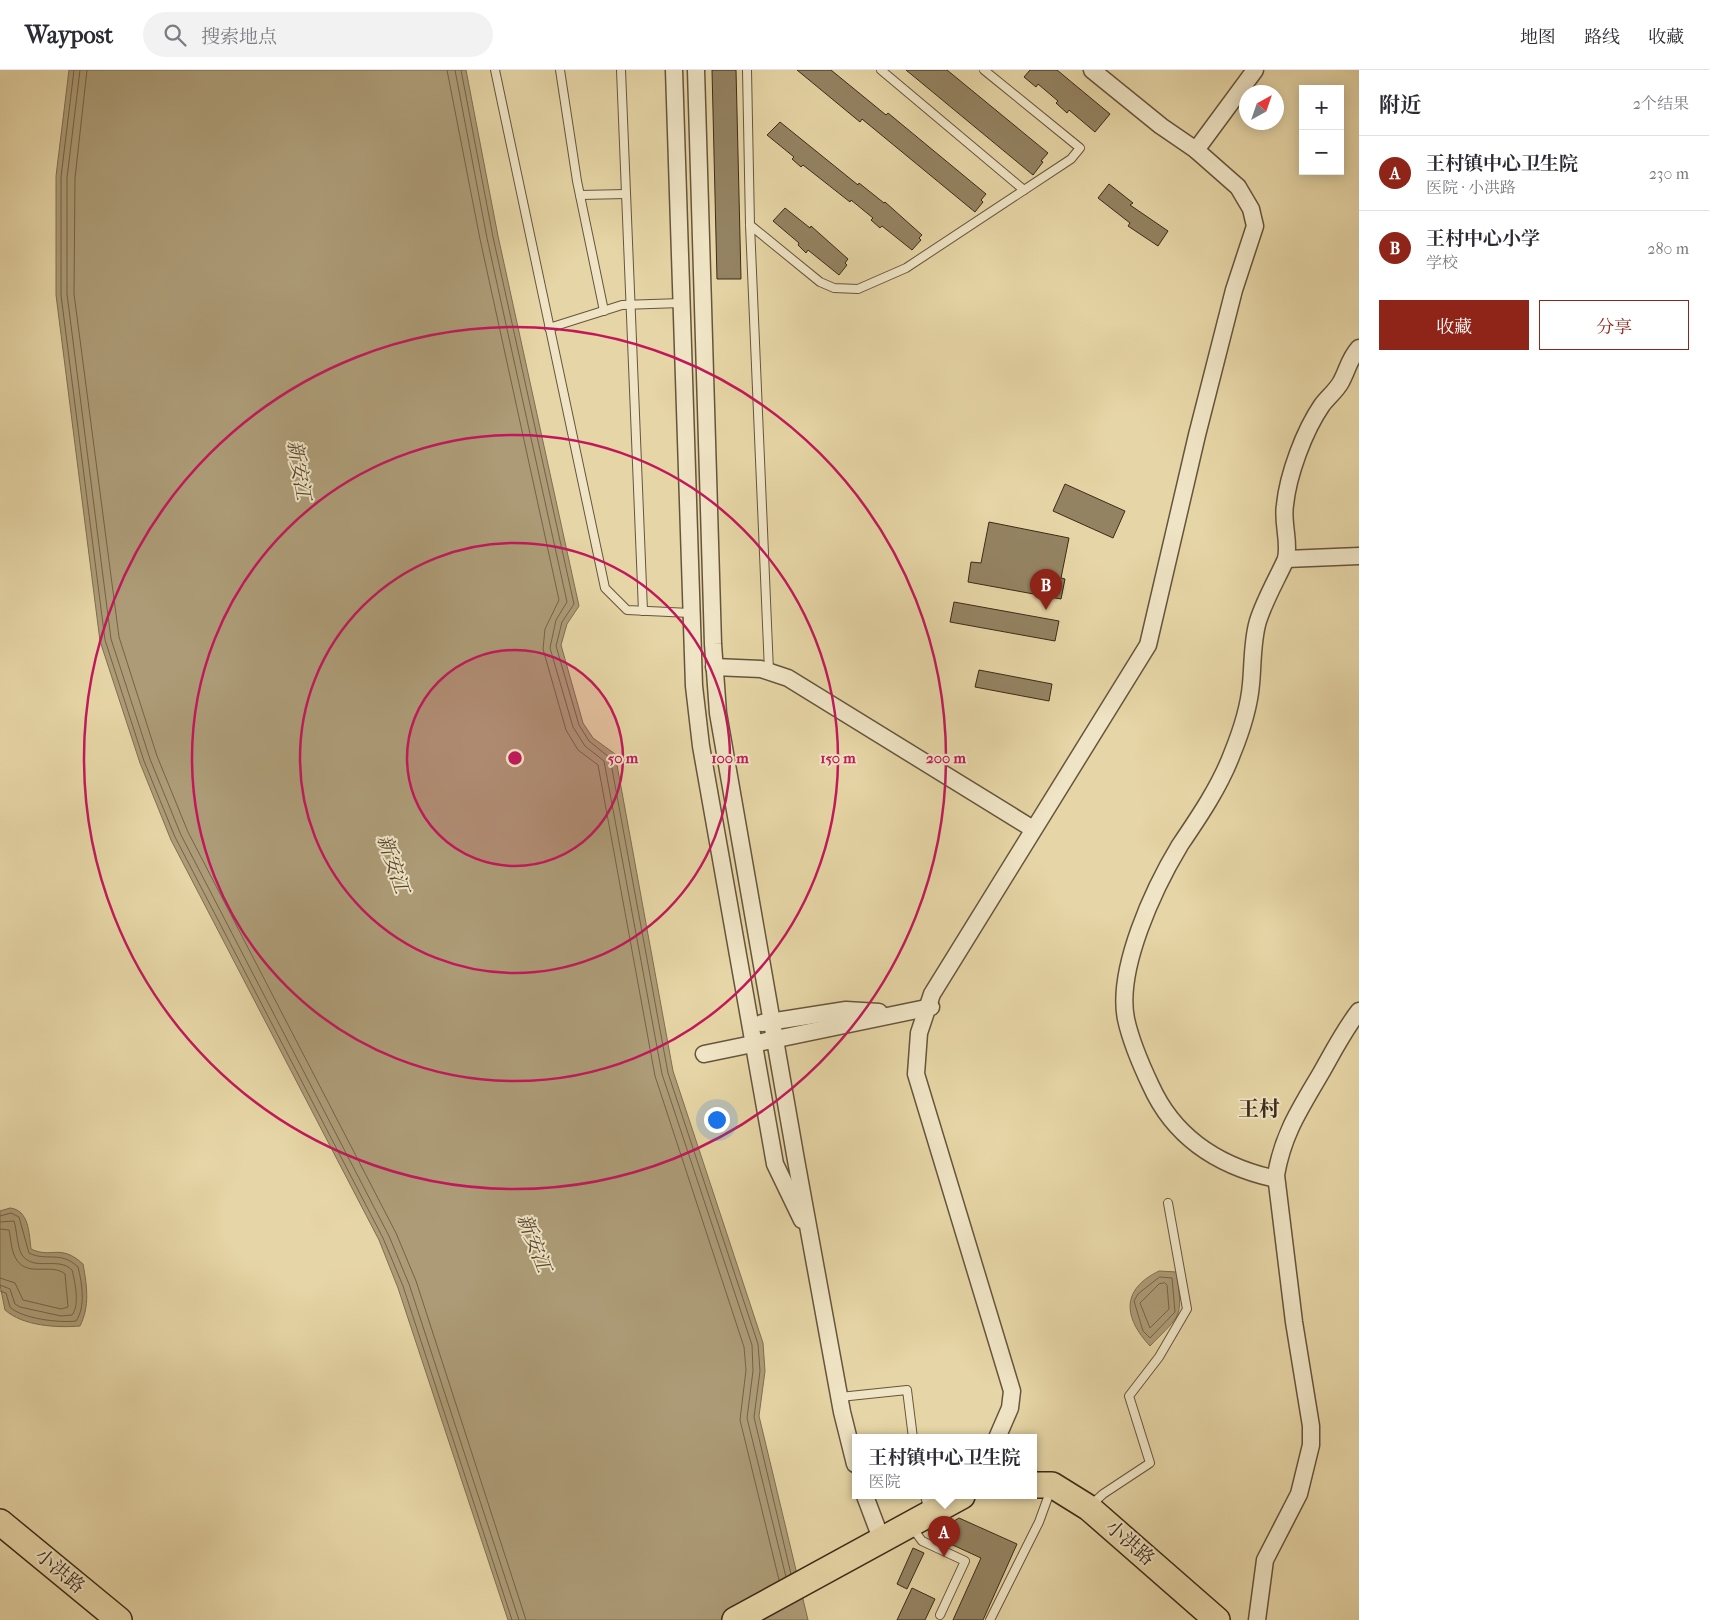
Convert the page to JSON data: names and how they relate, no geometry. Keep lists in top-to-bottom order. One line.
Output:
{"streets":{"main road":["小洪路"]},"districts":["王村"],"water":["新安江"],"north":"top right","page":{"header":"Waypost","search":"搜索地点","nav":["地图","路线","收藏"],"heading":["附近","2个结果"],"map_buttons":["+","−"],"list":[{"mark":"A","name":"王村镇中心卫生院","note":"医院 · 小洪路","value":"230 m"},{"mark":"B","name":"王村中心小学","note":"学校","value":"280 m"}],"buttons":["收藏","分享"],"pins":["B","A"],"popup":["王村镇中心卫生院","医院"]},"rings":["50 m","100 m","150 m","200 m"]}
